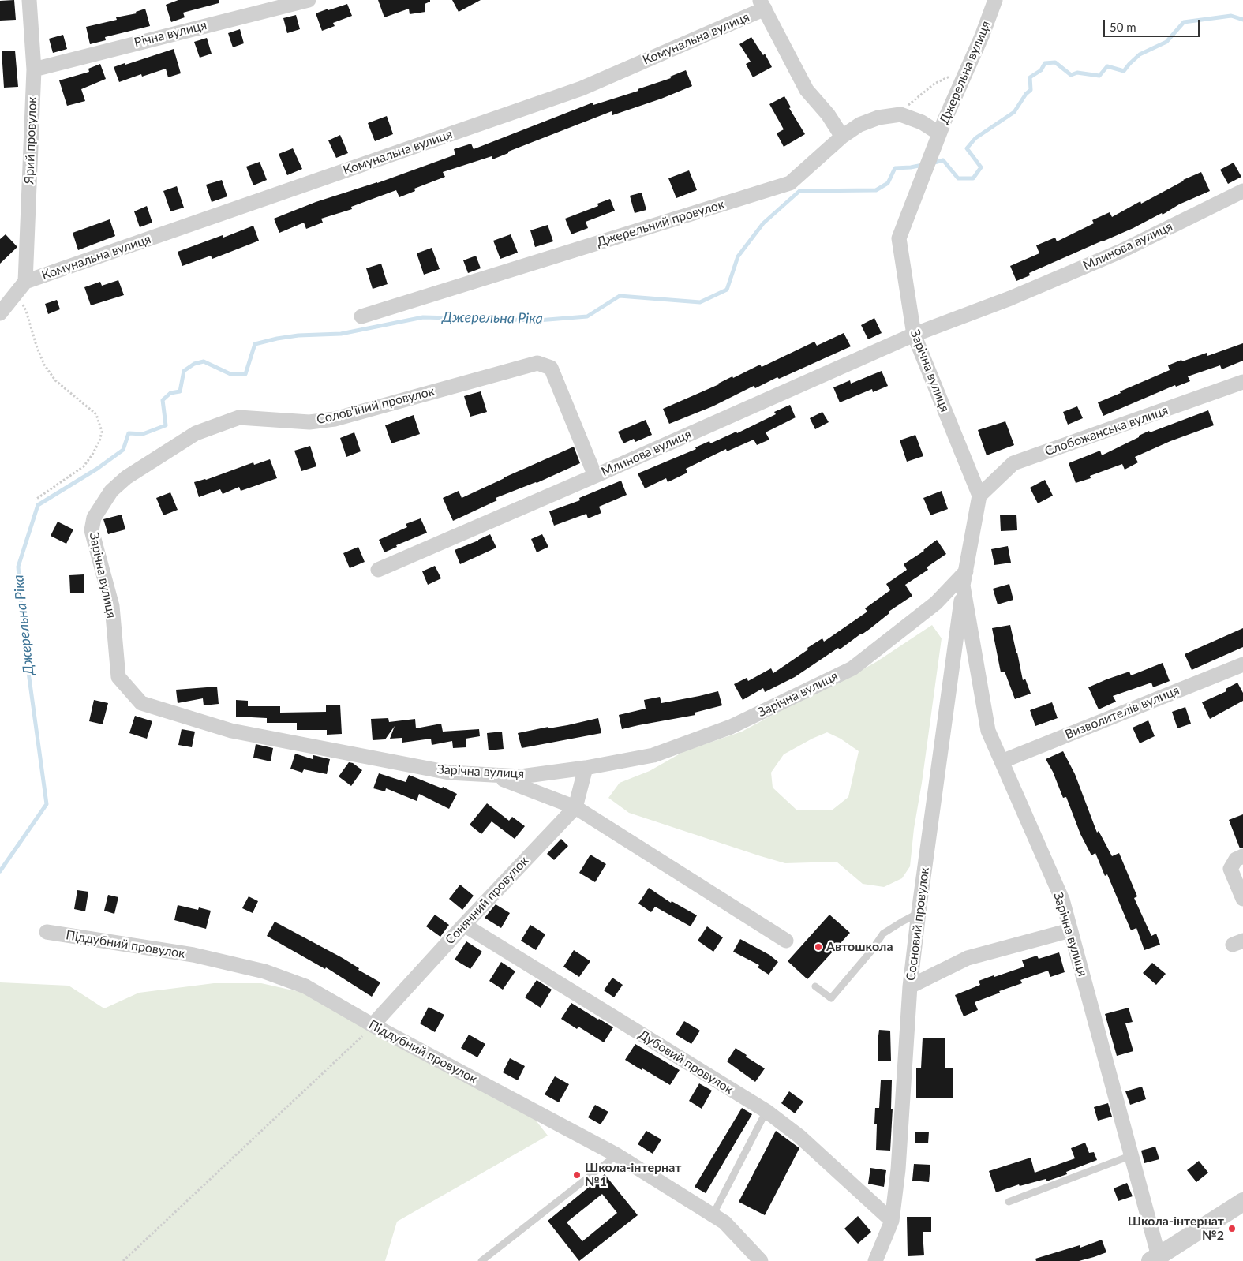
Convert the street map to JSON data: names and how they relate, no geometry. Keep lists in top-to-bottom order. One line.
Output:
{"streets":{"street":["Річна вулиця","Комунальна вулиця","Джерельна вулиця","Ярий провулок","Джерельний провулок","Млинова вулиця","Зарічна вулиця","Солов'їний провулок","Слобожанська вулиця","Визволителів вулиця","Сонячний провулок","Сосновий провулок","Піддубний провулок","Дубовий провулок"]},"crossings":[["Річна вулиця","Ярий провулок"],["Комунальна вулиця","Ярий провулок"],["Джерельна вулиця","Джерельний провулок"],["Джерельна вулиця","Зарічна вулиця"],["Млинова вулиця","Зарічна вулиця"],["Млинова вулиця","Солов'їний провулок"],["Зарічна вулиця","Солов'їний провулок"],["Зарічна вулиця","Слобожанська вулиця"],["Зарічна вулиця","Визволителів вулиця"],["Зарічна вулиця","Сонячний провулок"],["Зарічна вулиця","Сосновий провулок"],["Сонячний провулок","Піддубний провулок"],["Сонячний провулок","Дубовий провулок"],["Сосновий провулок","Дубовий провулок"]],"water":["Джерельна Ріка"],"places":["Автошкола","Школа-інтернат №1","Школа-інтернат №2"],"scale_bar":"50 m"}
